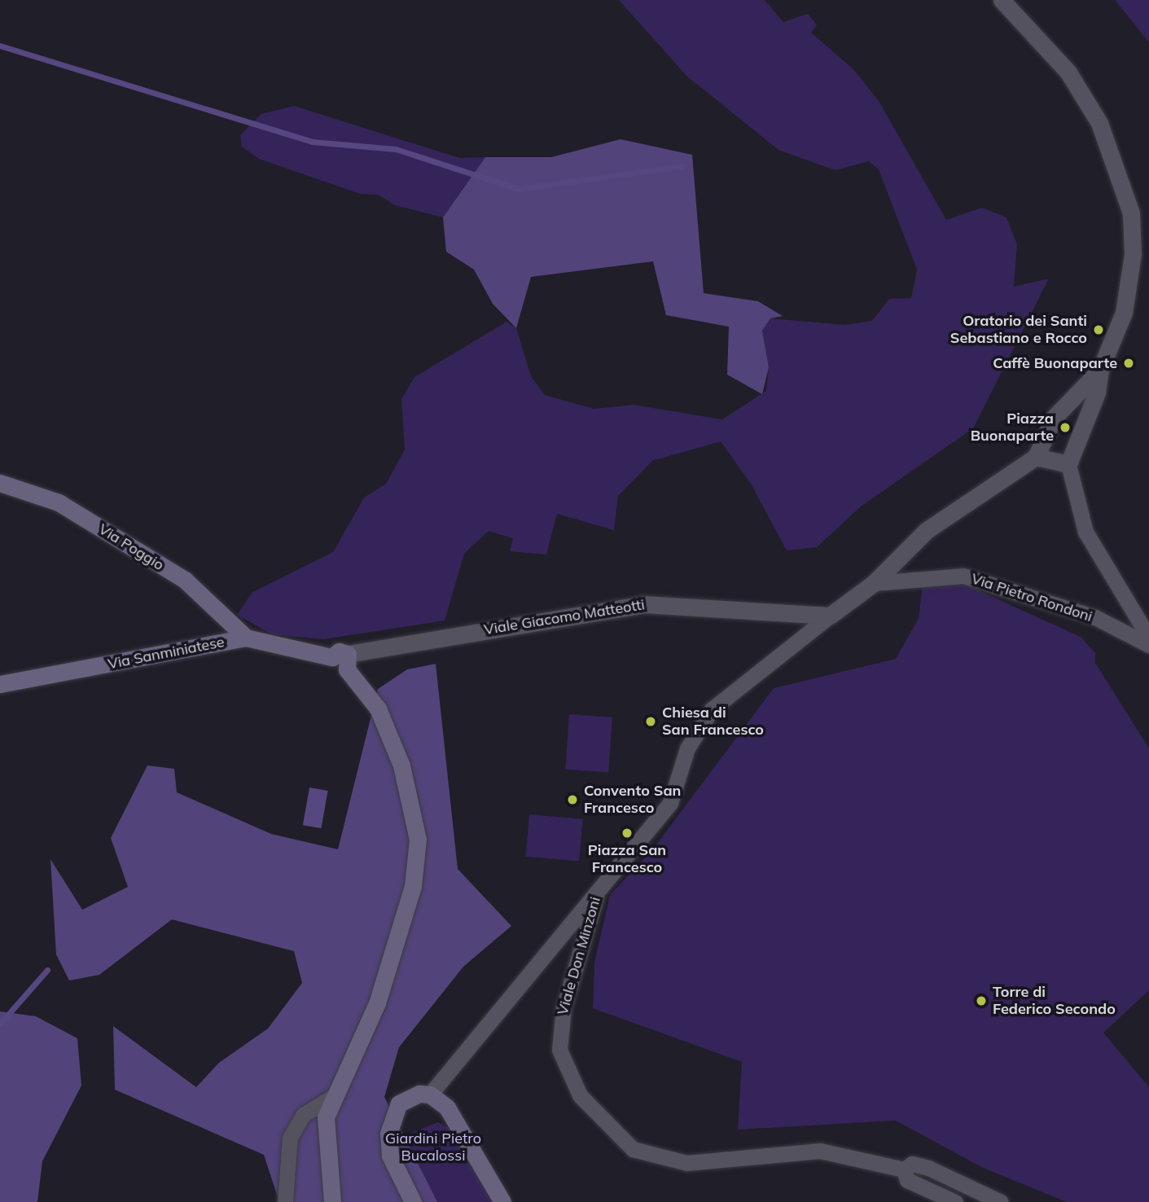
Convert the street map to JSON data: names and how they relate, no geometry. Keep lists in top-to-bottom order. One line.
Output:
{"streets":{"main road":["Via Poggio","Via Sanminiatese"],"street":["Via Pietro Rondoni","Viale Giacomo Matteotti","Viale Don Minzoni"]},"crossings":[["Via Poggio","Via Sanminiatese"],["Viale Giacomo Matteotti","Via Sanminiatese"]],"parks":["Giardini Pietro Bucalossi"],"places":["Oratorio dei Santi Sebastiano e Rocco","Caffè Buonaparte","Piazza Buonaparte","Chiesa di San Francesco","Convento San Francesco","Piazza San Francesco","Torre di Federico Secondo"]}
